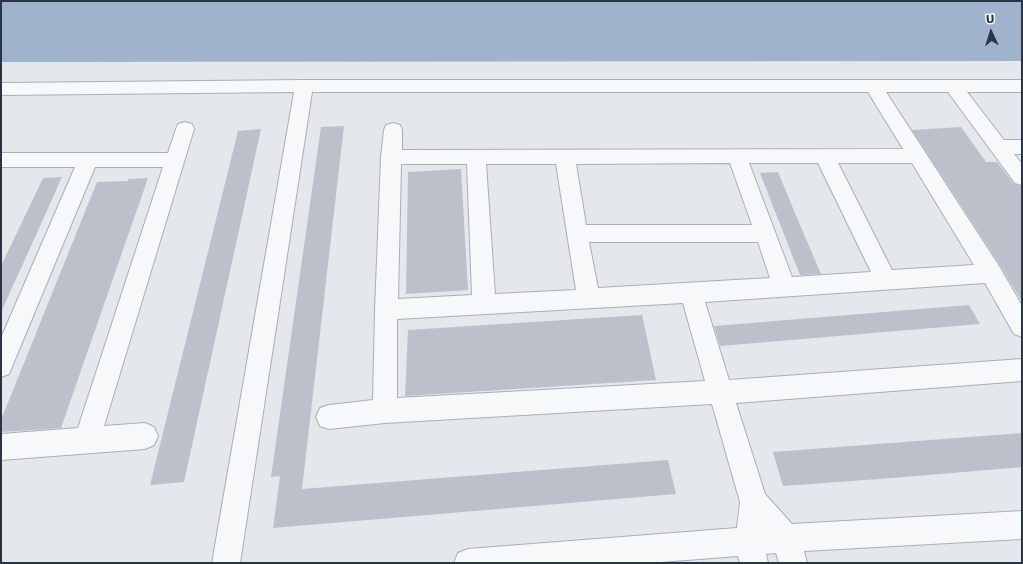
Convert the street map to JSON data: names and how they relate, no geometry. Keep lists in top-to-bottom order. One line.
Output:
{"north":"top"}
